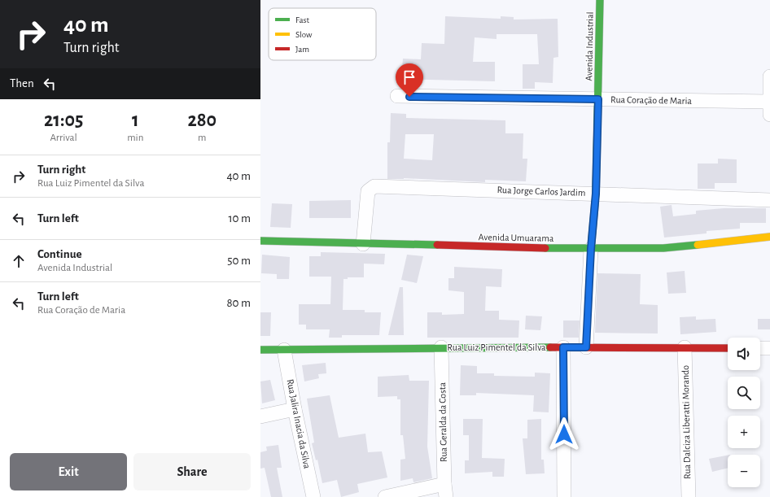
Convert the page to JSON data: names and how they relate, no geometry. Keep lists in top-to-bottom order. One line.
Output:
{"streets":{"street":["Avenida Industrial","Rua Coração de Maria","Rua Jorge Carlos Jardim","Avenida Umuarama","Rua Luiz Pimentel da Silva","Rua Geralda da Costa","Rua Dalciza Liberatti Morando","Rua Jalira Inacia da Silva"]},"crossings":[["Avenida Industrial","Rua Coração de Maria"],["Avenida Industrial","Rua Jorge Carlos Jardim"],["Avenida Industrial","Avenida Umuarama"],["Rua Jorge Carlos Jardim","Avenida Umuarama"],["Rua Luiz Pimentel da Silva","Rua Geralda da Costa"],["Rua Luiz Pimentel da Silva","Rua Dalciza Liberatti Morando"],["Rua Luiz Pimentel da Silva","Rua Jalira Inacia da Silva"]],"legend":["Fast","Slow","Jam"],"page":{"turn":["40 m","Turn right"],"then":"Then","eta":["21:05","Arrival","1","min","280","m"],"list":[{"name":"Turn right","note":"Rua Luiz Pimentel da Silva","value":"40 m"},{"name":"Turn left","value":"10 m"},{"name":"Continue","note":"Avenida Industrial","value":"50 m"},{"name":"Turn left","note":"Rua Coração de Maria","value":"80 m"}],"map_buttons":["+","−"],"buttons":["Exit","Share"]}}
